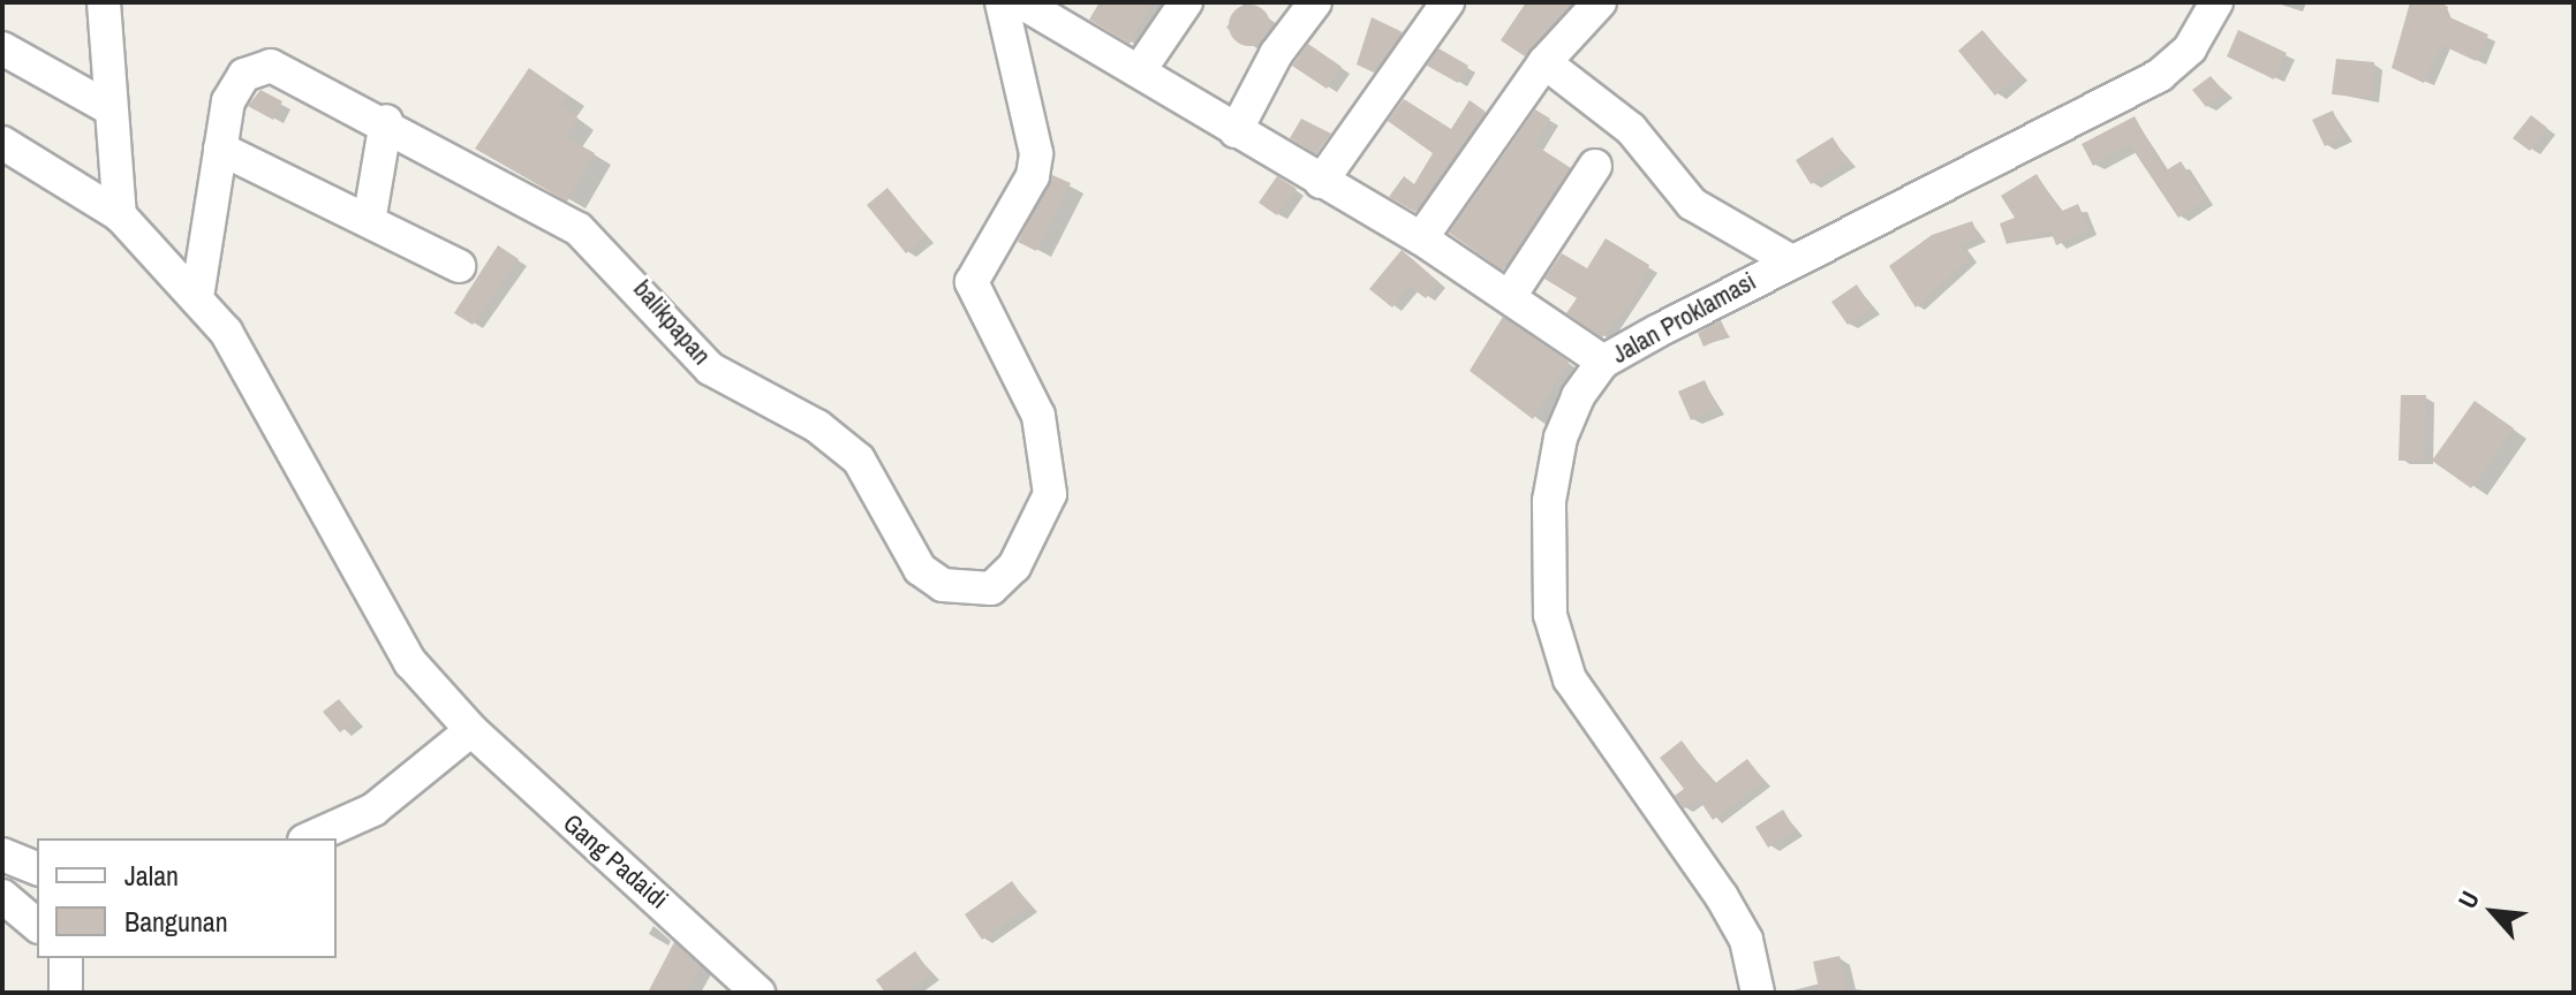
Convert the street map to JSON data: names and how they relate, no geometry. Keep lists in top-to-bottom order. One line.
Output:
{"streets":{"street":["Jalan Proklamasi","balikpapan","Gang Padaidi"]},"crossings":[["balikpapan","Gang Padaidi"]],"legend":["Jalan","Bangunan"],"north":"top left"}
